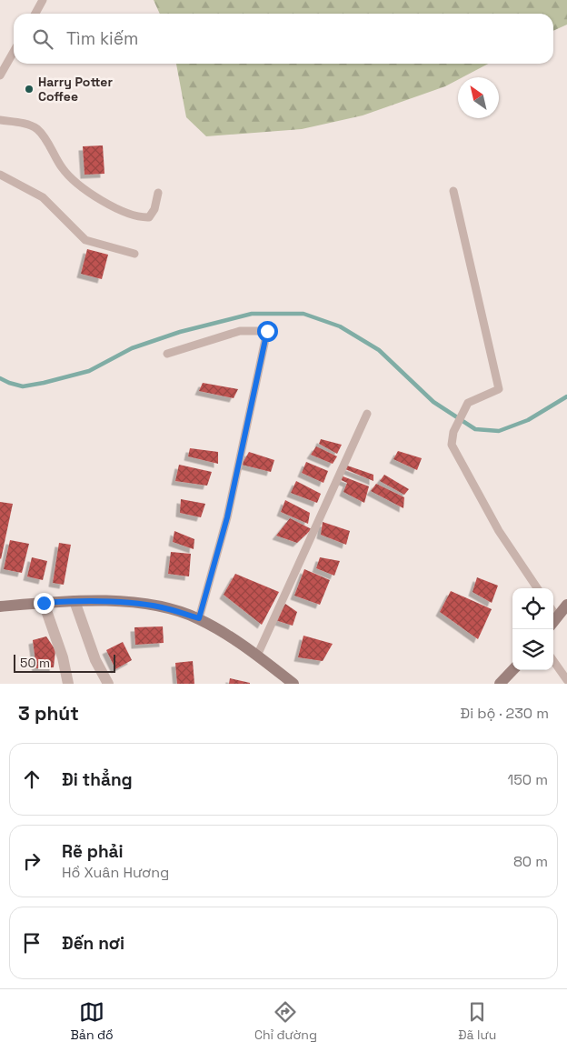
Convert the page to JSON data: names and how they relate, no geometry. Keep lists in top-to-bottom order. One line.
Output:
{"places":["Harry Potter Coffee"],"scale_bar":"50 m","north":"top left","page":{"search":"Tìm kiếm","scale":"50 m","heading":["3 phút","Đi bộ · 230 m"],"list":[["Đi thẳng","150 m"],["Rẽ phải","Hồ Xuân Hương","80 m"],"Đến nơi"],"nav":["Bản đồ","Chỉ đường","Đã lưu"]}}
